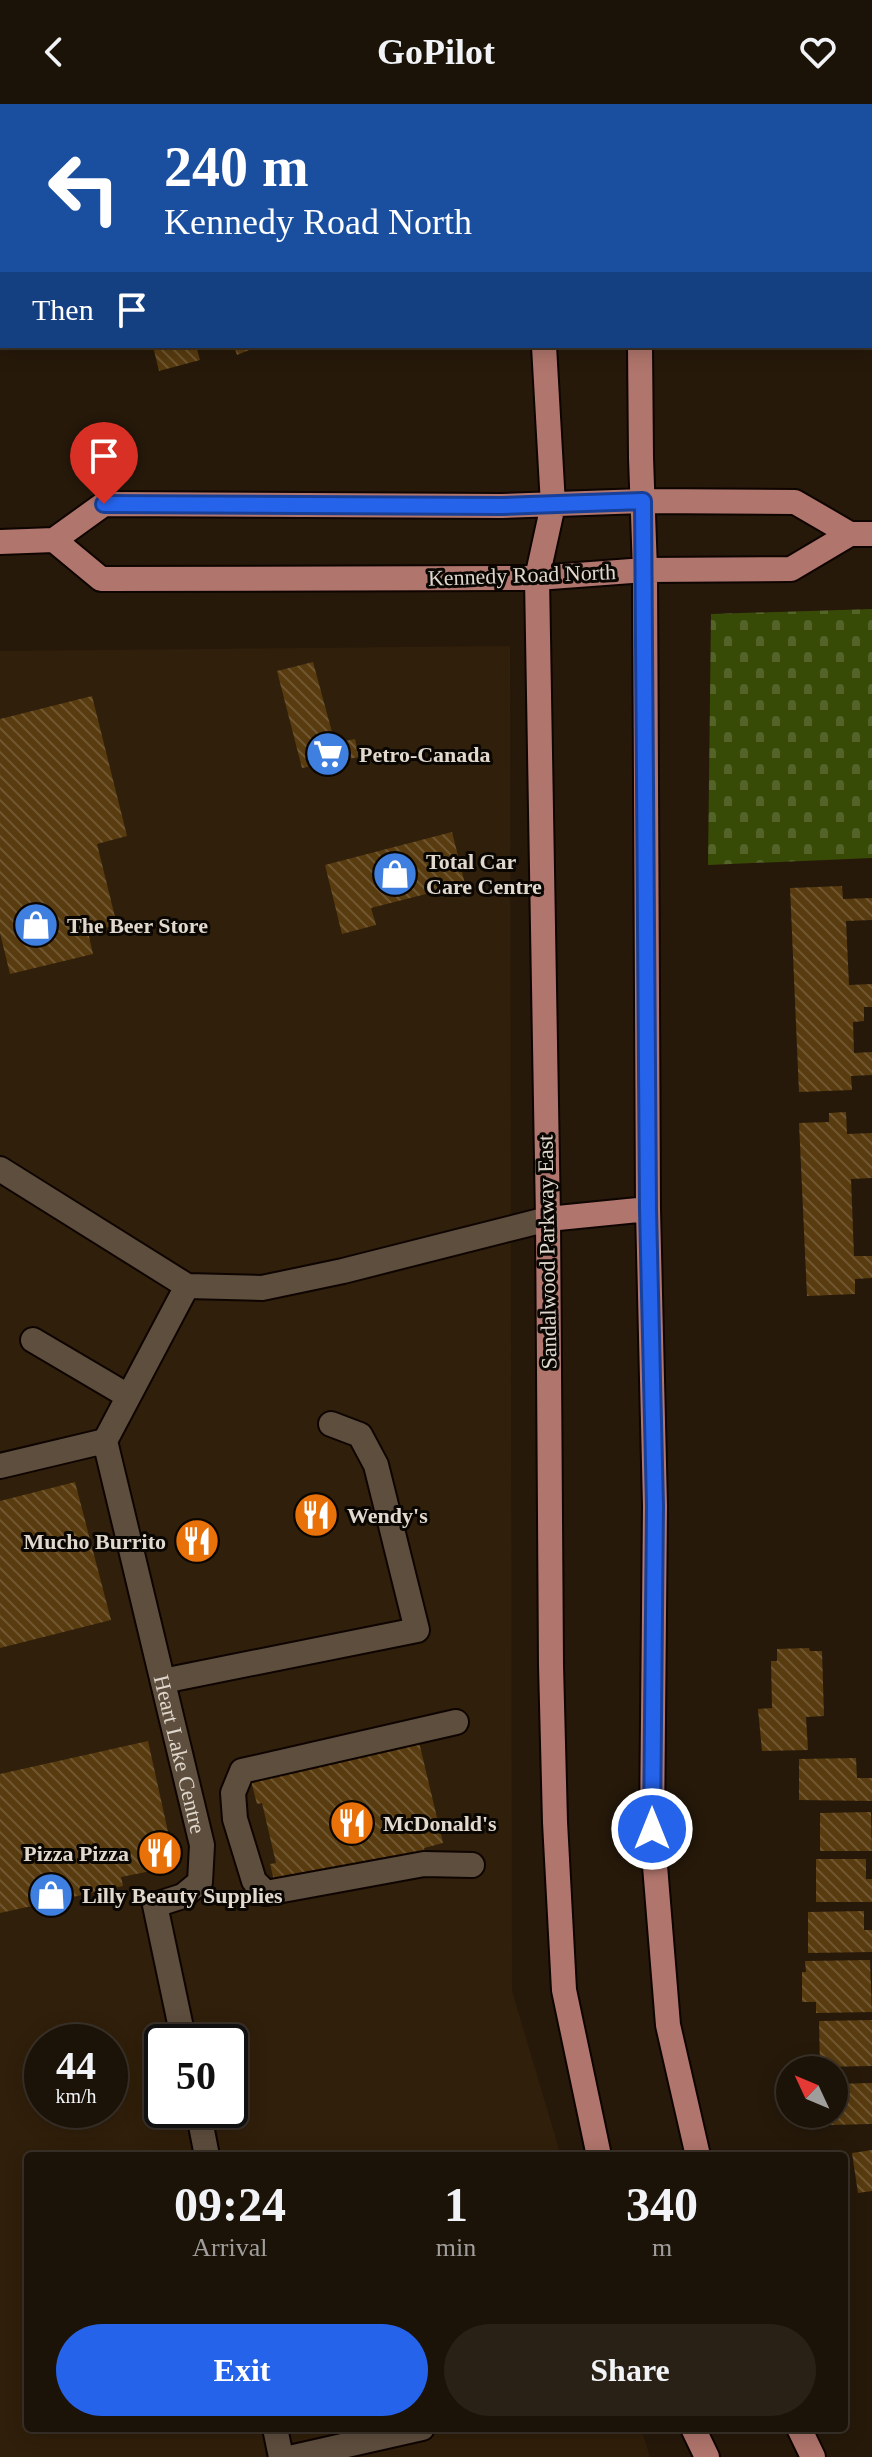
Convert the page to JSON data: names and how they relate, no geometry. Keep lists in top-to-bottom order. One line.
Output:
{"streets":{"main road":["Kennedy Road North","Sandalwood Parkway East"],"lane":["Heart Lake Centre"]},"crossings":[["Kennedy Road North","Sandalwood Parkway East"]],"places":{"supermarket":["Petro-Canada"],"shop":["Total Car Care Centre","The Beer Store","Lilly Beauty Supplies"],"restaurant":["Wendy's","Mucho Burrito","McDonald's","Pizza Pizza"]},"north":"top left","page":{"header":"GoPilot","turn":["240 m","Kennedy Road North"],"then":"Then","speed":"44 km/h","limit":"50","eta":["09:24","Arrival","1","min","340","m"],"buttons":["Exit","Share"]}}
